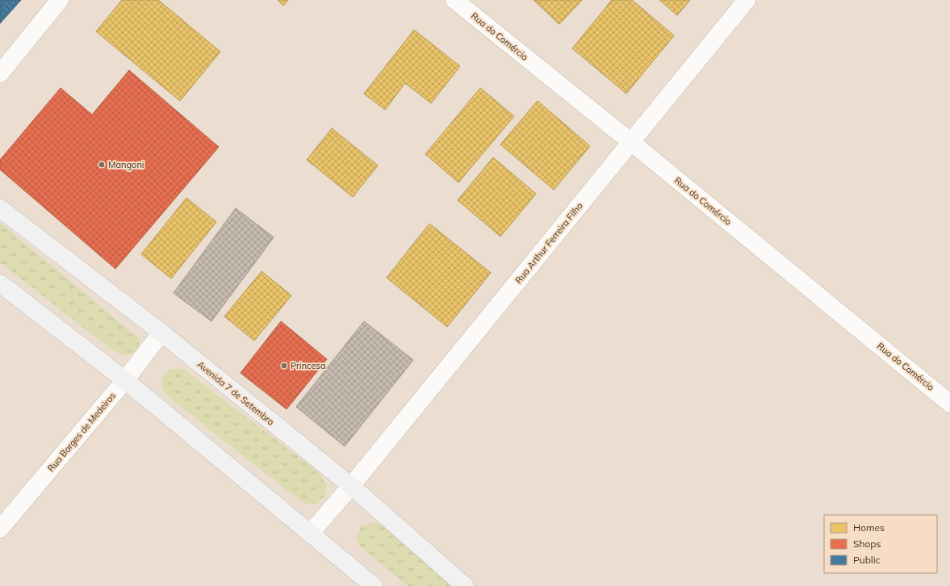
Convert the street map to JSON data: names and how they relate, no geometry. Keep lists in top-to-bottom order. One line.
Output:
{"streets":{"main road":["Avenida 7 de Setembro"],"street":["Rua do Comércio","Rua Arthur Ferreira Filho","Rua Borges de Medeiros"]},"crossings":[["Rua do Comércio","Rua Arthur Ferreira Filho"],["Rua Arthur Ferreira Filho","Avenida 7 de Setembro"],["Avenida 7 de Setembro","Rua Borges de Medeiros"]],"places":["Mangoni","Princesa"],"legend":["Homes","Shops","Public"]}
